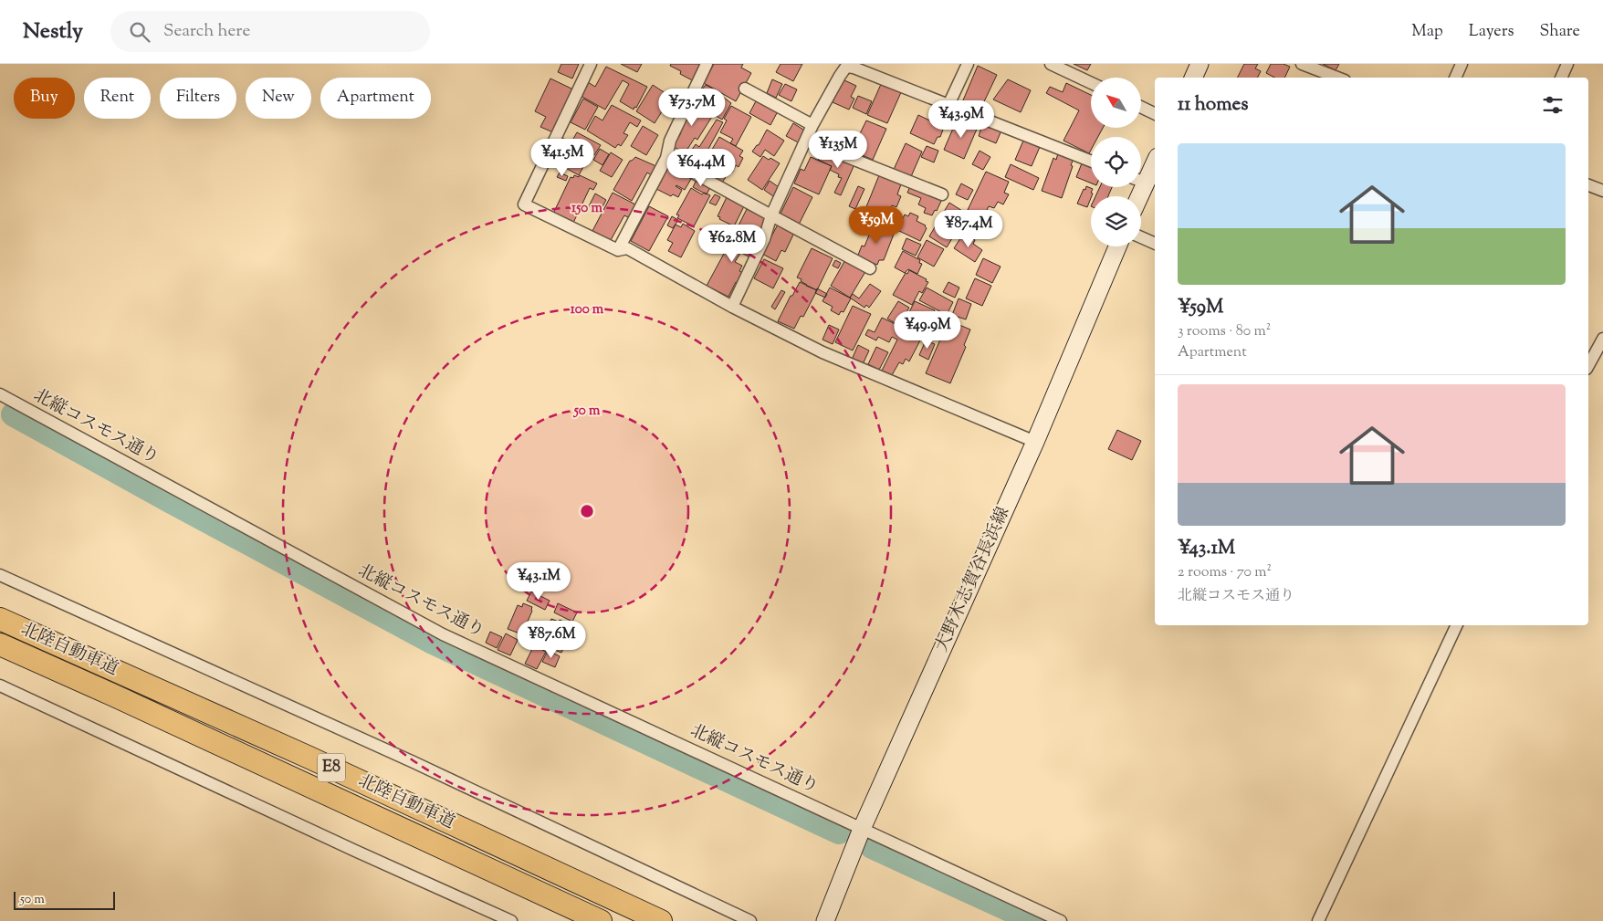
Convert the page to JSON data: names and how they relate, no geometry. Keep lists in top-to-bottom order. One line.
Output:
{"streets":{"highway":["北陸自動車道","E8"],"main road":["大野木志賀谷長浜線"],"street":["北縦コスモス通り"]},"crossings":[["北縦コスモス通り","大野木志賀谷長浜線"]],"scale_bar":"50 m","north":"top left","page":{"header":"Nestly","search":"Search here","nav":["Map","Layers","Share"],"chip":["Buy","Rent","Filters","New","Apartment"],"heading":"11 homes","price":["¥73.7M","¥43.9M","¥135M","¥41.5M","¥64.4M","¥59M","¥87.4M","¥62.8M","¥49.9M","¥43.1M","¥87.6M"],"list":[{"name":"¥59M","note":"3 rooms · 80 m² · Apartment"},{"name":"¥43.1M","note":"2 rooms · 70 m² · 北縦コスモス通り"}],"scale":"50 m"},"rings":["150 m","100 m","50 m"]}
